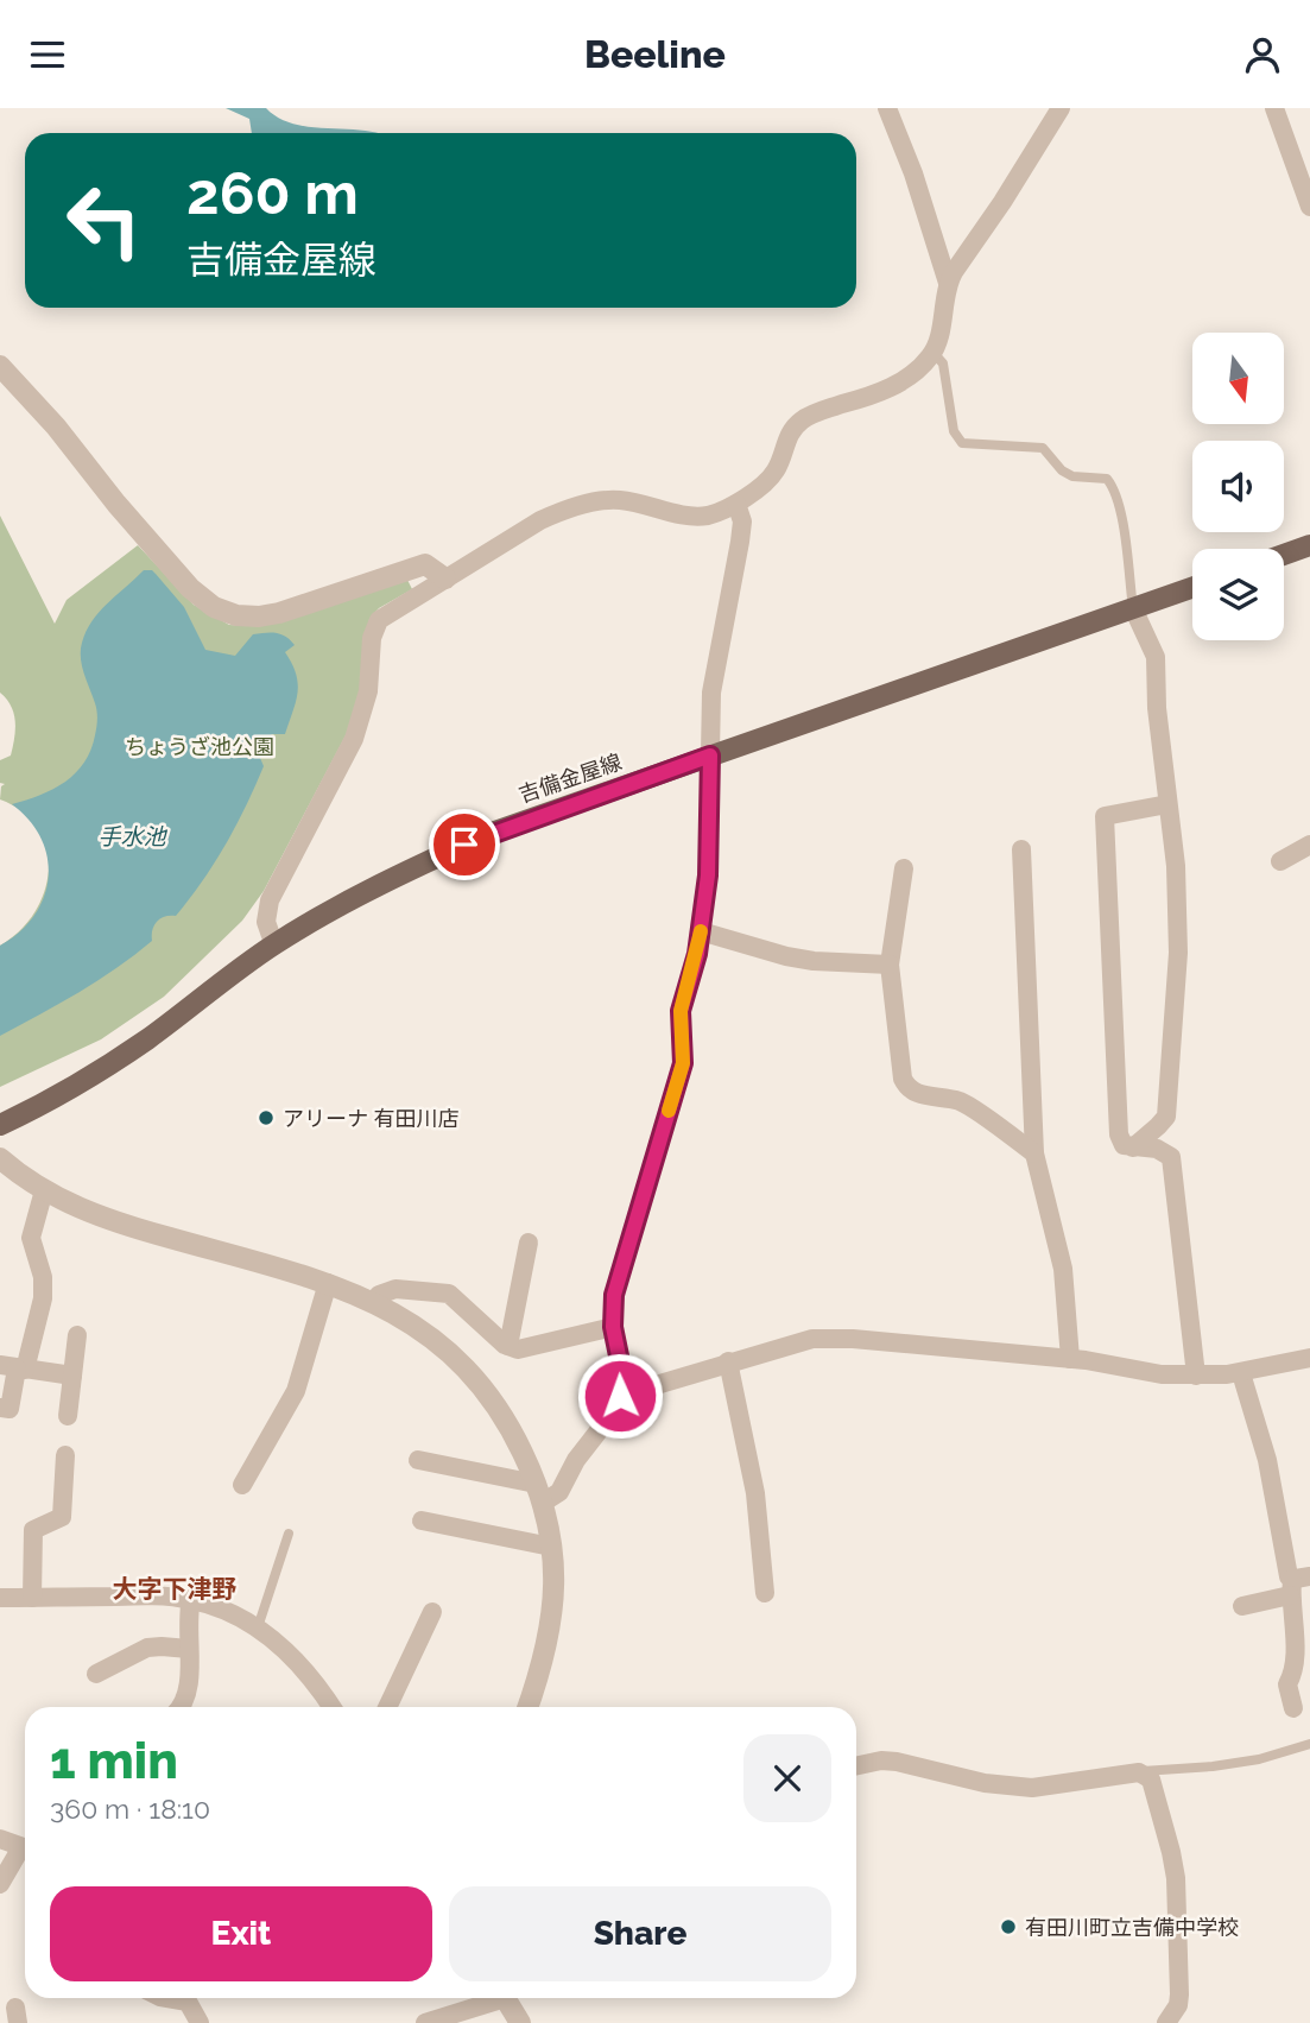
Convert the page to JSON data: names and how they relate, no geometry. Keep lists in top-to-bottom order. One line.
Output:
{"streets":{"main road":["吉備金屋線"]},"districts":["大字下津野"],"water":["手水池"],"parks":["ちょうざ池公園"],"places":["アリーナ 有田川店","有田川町立吉備中学校"],"north":"bottom","page":{"header":"Beeline","turn":["260 m","吉備金屋線"],"heading":["1 min","360 m · 18:10"],"buttons":["Exit","Share"]}}
